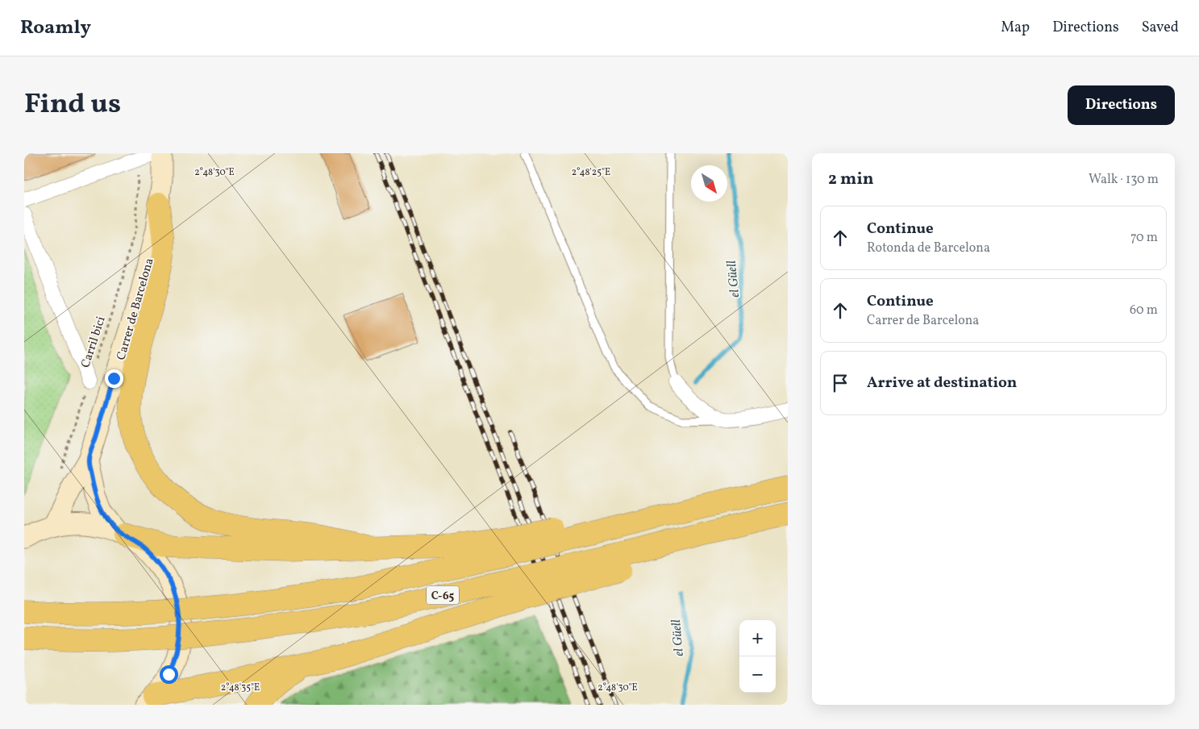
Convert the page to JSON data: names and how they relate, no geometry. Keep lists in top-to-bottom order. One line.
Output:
{"streets":{"highway":["C-65"],"main road":["Carrer de Barcelona"],"path":["Carril bici"]},"water":["el Güell"],"north":"bottom right","page":{"header":"Roamly","nav":["Map","Directions","Saved"],"title":"Find us","buttons":"Directions","heading":["2 min","Walk · 130 m"],"list":[["Continue","Rotonda de Barcelona","70 m"],["Continue","Carrer de Barcelona","60 m"],"Arrive at destination"],"map_buttons":["+","−"]},"coordinates":["2°48'30\"E","2°48'25\"E","2°48'35\"E"]}
